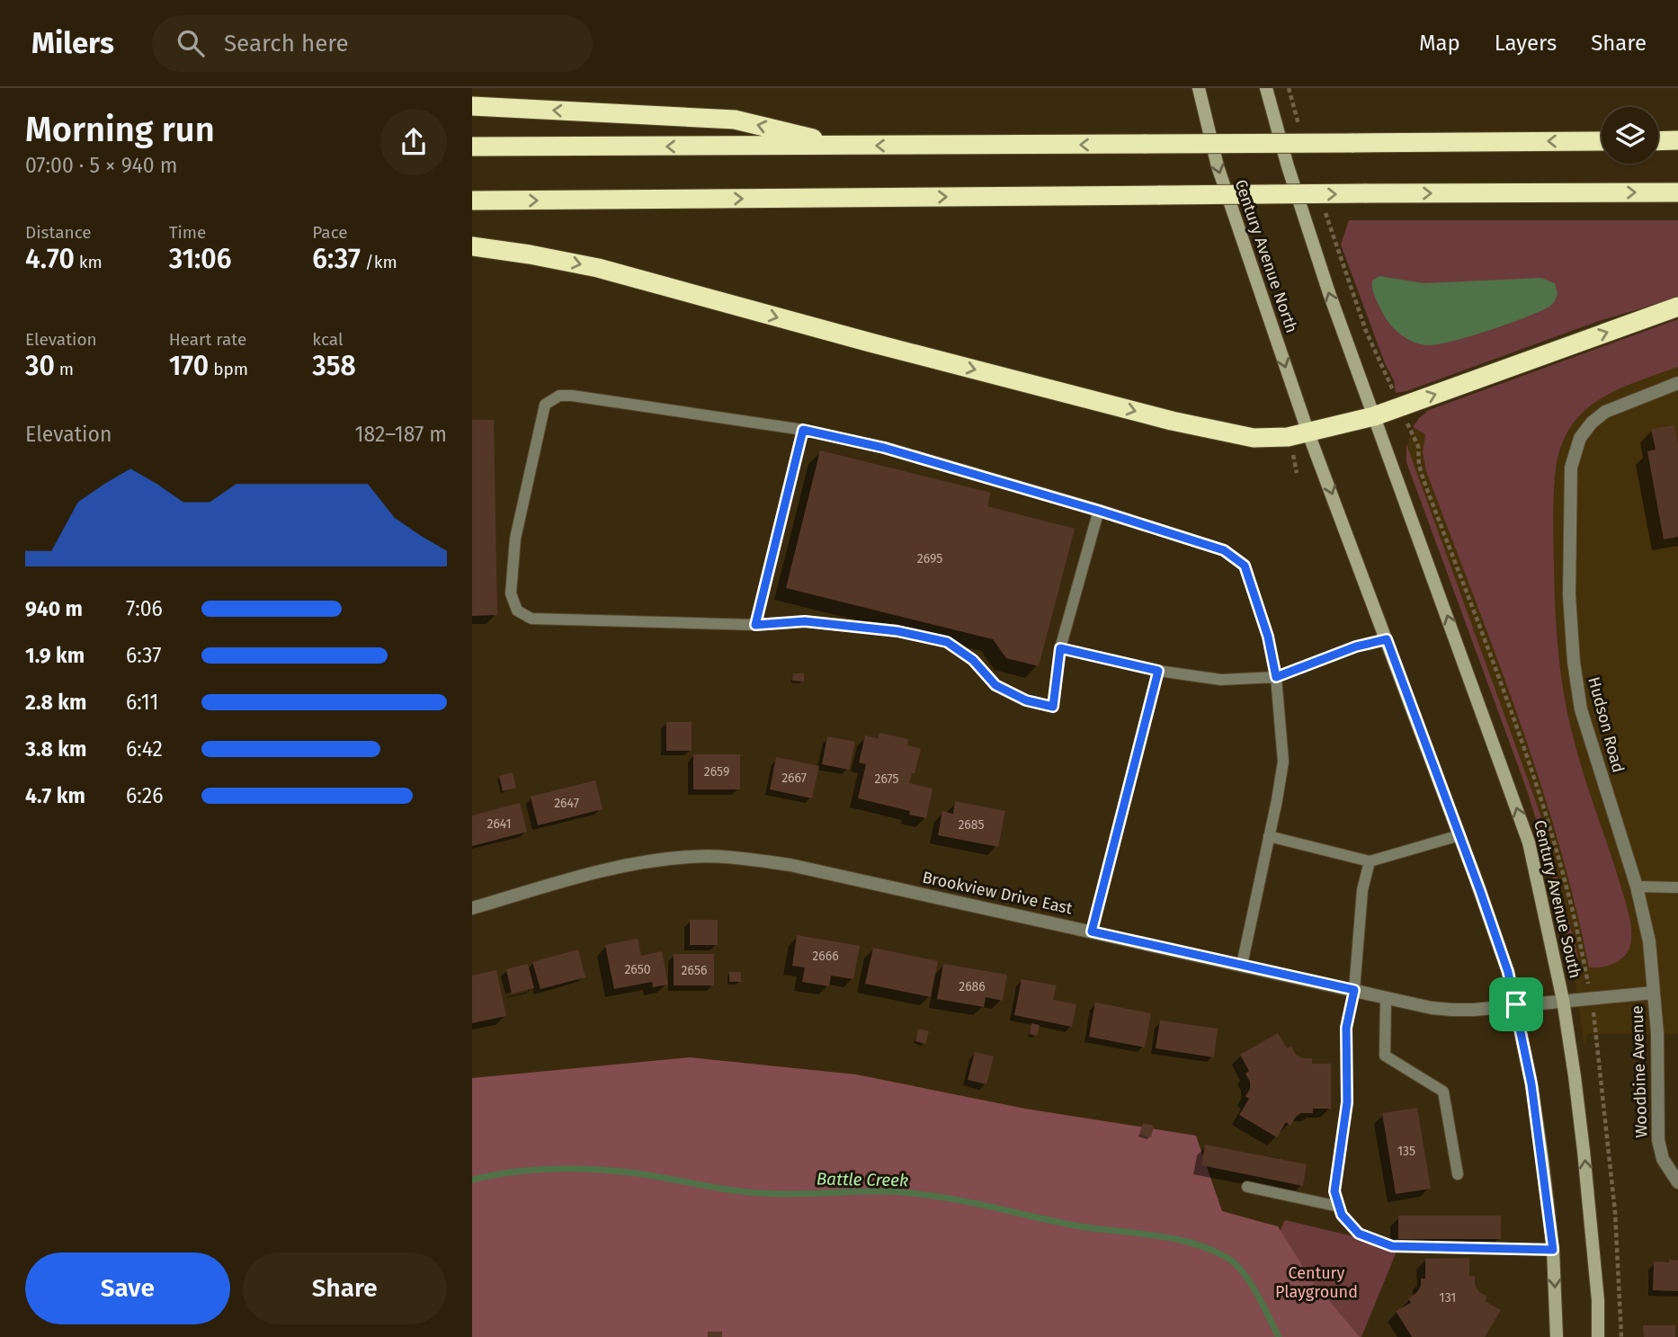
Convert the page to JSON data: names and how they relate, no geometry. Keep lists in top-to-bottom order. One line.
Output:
{"streets":{"main road":["Century Avenue North","Century Avenue South"],"street":["Hudson Road","Brookview Drive East","Woodbine Avenue"]},"crossings":[["Hudson Road","Woodbine Avenue"]],"water":["Battle Creek"],"parks":["Century Playground"],"house_numbers":["2695","2659","2667","2675","2647","2641","2685","2666","2650","2656","2686","135","131"],"page":{"header":"Milers","search":"Search here","nav":["Map","Layers","Share"],"heading":["Morning run","07:00 · 5 × 940 m"],"stats":[["Distance","4.70 km"],["Time","31:06"],["Pace","6:37 /km"],["Elevation","30 m"],["Heart rate","170 bpm"],["kcal","358"]],"chart":["Elevation","182–187 m"],"list":[{"name":"940 m","note":"7:06"},{"name":"1.9 km","note":"6:37"},{"name":"2.8 km","note":"6:11"},{"name":"3.8 km","note":"6:42"},{"name":"4.7 km","note":"6:26"}],"buttons":["Save","Share"]}}
